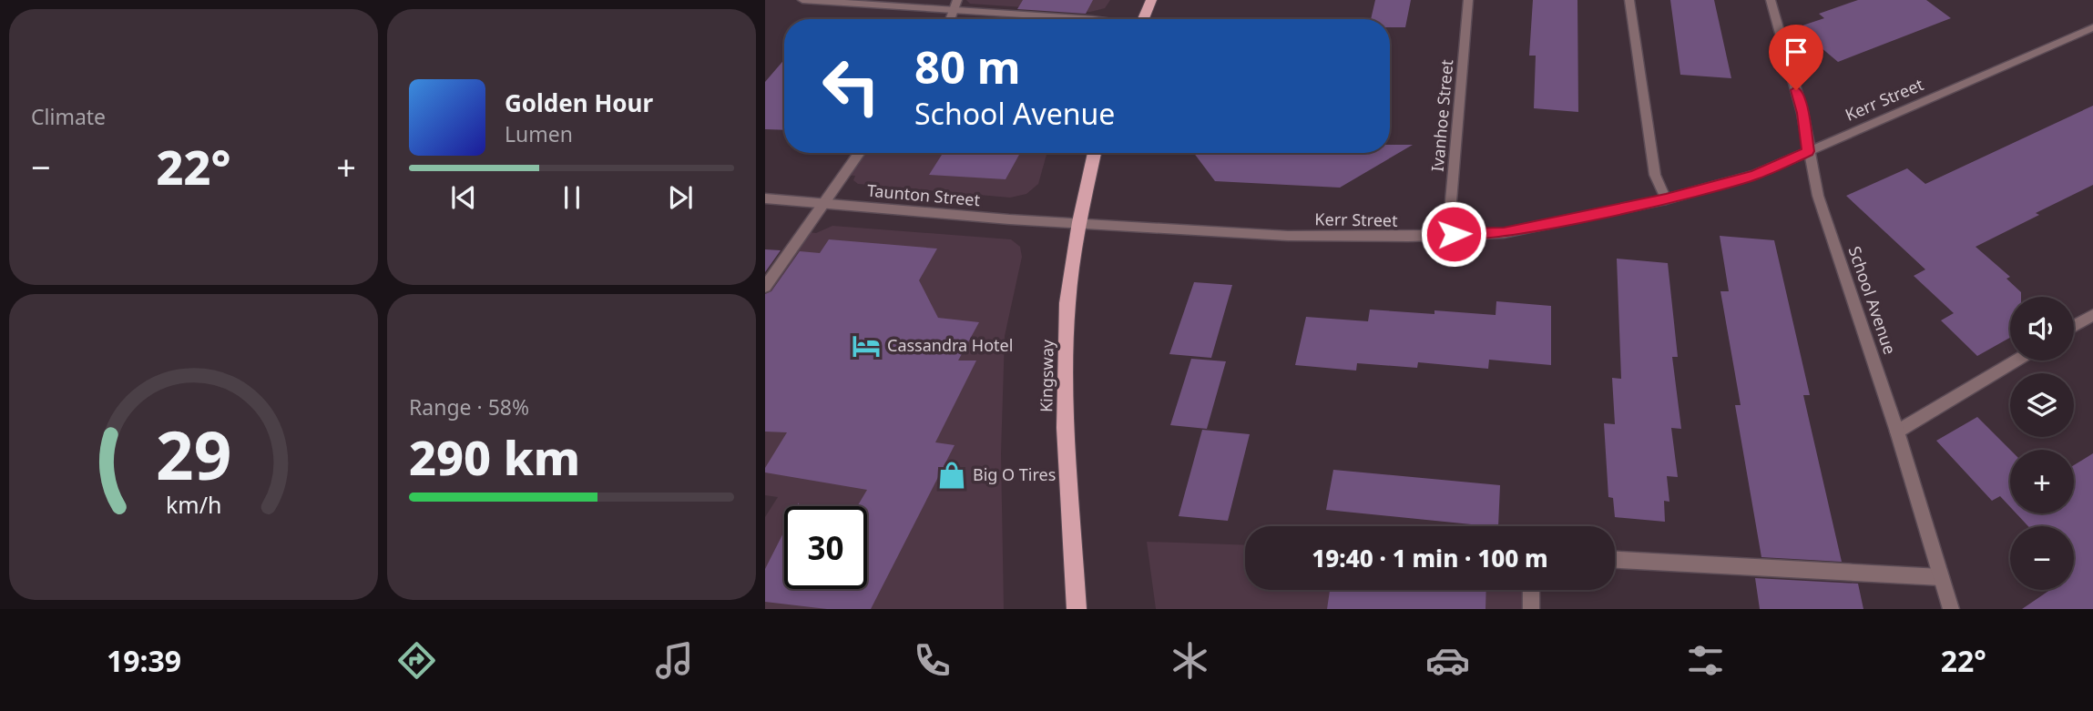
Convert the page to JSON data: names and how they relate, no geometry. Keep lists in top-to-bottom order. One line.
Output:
{"streets":{"main road":["Kingsway"],"street":["Kerr Street","Ivanhoe Street","Taunton Street","School Avenue"]},"crossings":[["Kerr Street","Ivanhoe Street"],["Kerr Street","Taunton Street"],["Kerr Street","School Avenue"],["Kerr Street","Kingsway"],["Taunton Street","Kingsway"]],"places":{"hotel":["Cassandra Hotel"],"shop":["Big O Tires"]},"page":{"tile":["Climate",["Range · 58%","290 km"]],"turn":["80 m","School Avenue"],"song":["Golden Hour","Lumen"],"heat":["−","22°","+"],"map_buttons":["+","−"],"limit":"30","trip":"19:40 · 1 min · 100 m","tabs":["19:39","22°"],"gauge":["29","km/h"]}}
